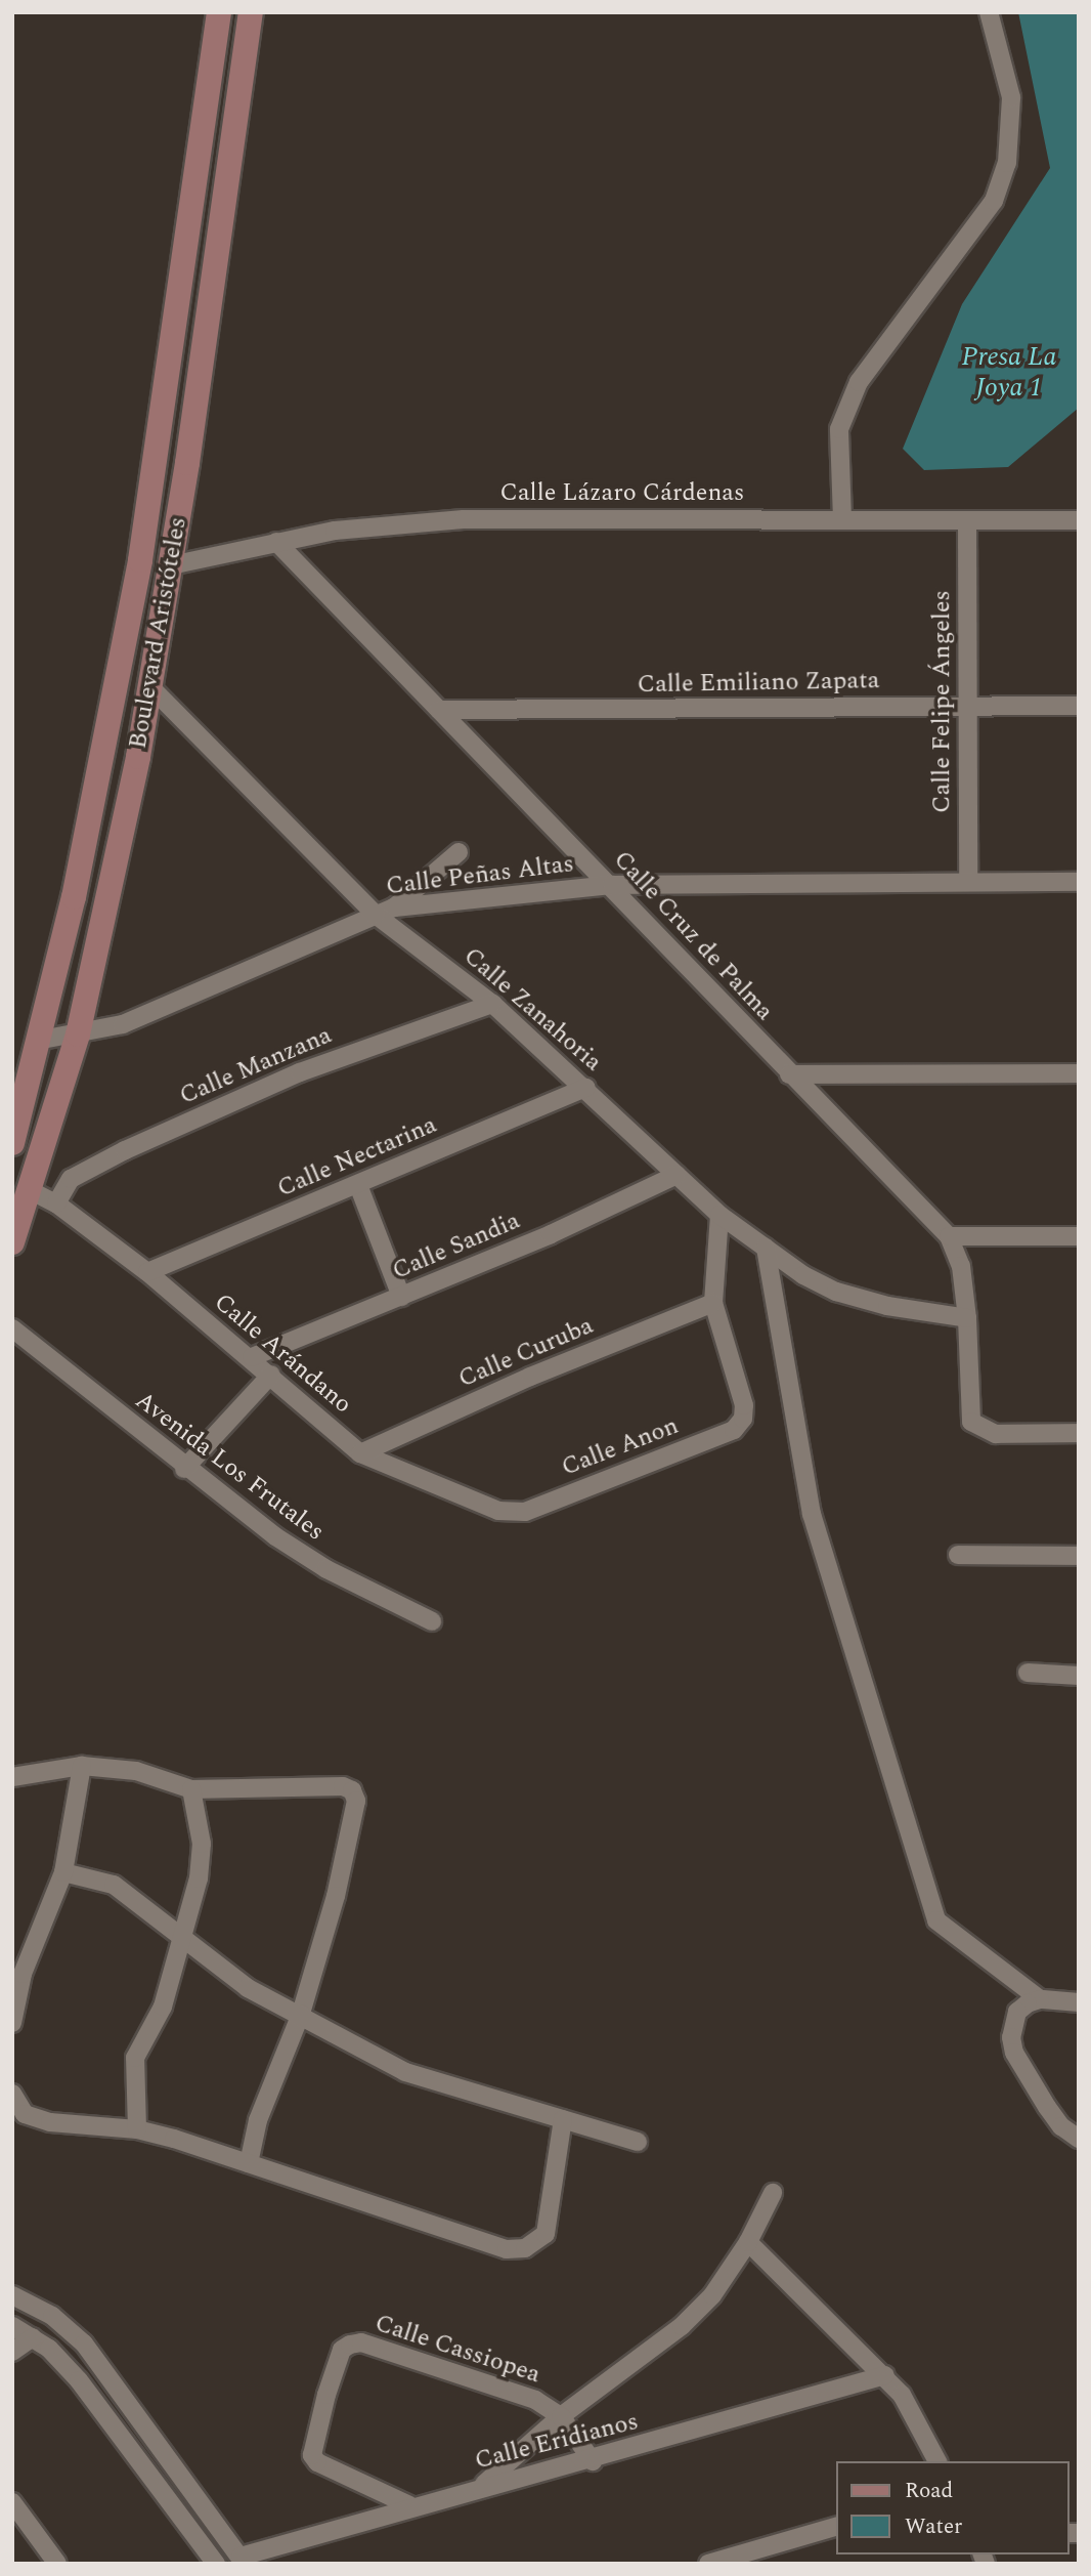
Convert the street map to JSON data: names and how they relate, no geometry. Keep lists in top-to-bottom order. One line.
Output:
{"streets":{"street":["Calle Lázaro Cárdenas","Boulevard Aristóteles","Calle Emiliano Zapata","Calle Felipe Ángeles","Calle Peñas Altas","Calle Cruz de Palma","Calle Zanahoria","Calle Manzana","Calle Nectarina","Calle Sandia","Calle Curuba","Calle Arándano","Calle Anon","Avenida Los Frutales","Calle Cassiopea","Calle Eridianos"]},"crossings":[["Calle Lázaro Cárdenas","Boulevard Aristóteles"],["Calle Lázaro Cárdenas","Calle Felipe Ángeles"],["Calle Lázaro Cárdenas","Calle Cruz de Palma"],["Boulevard Aristóteles","Calle Peñas Altas"],["Boulevard Aristóteles","Calle Zanahoria"],["Boulevard Aristóteles","Calle Arándano"],["Calle Emiliano Zapata","Calle Felipe Ángeles"],["Calle Emiliano Zapata","Calle Cruz de Palma"],["Calle Felipe Ángeles","Calle Peñas Altas"],["Calle Peñas Altas","Calle Cruz de Palma"],["Calle Peñas Altas","Calle Zanahoria"],["Calle Cruz de Palma","Calle Zanahoria"],["Calle Zanahoria","Calle Manzana"],["Calle Zanahoria","Calle Nectarina"],["Calle Zanahoria","Calle Sandia"],["Calle Manzana","Calle Arándano"],["Calle Nectarina","Calle Arándano"],["Calle Sandia","Calle Arándano"],["Calle Curuba","Calle Arándano"],["Calle Curuba","Calle Anon"],["Calle Arándano","Calle Anon"],["Calle Cassiopea","Calle Eridianos"]],"water":["Presa La Joya 1"],"legend":["Road","Water"]}
